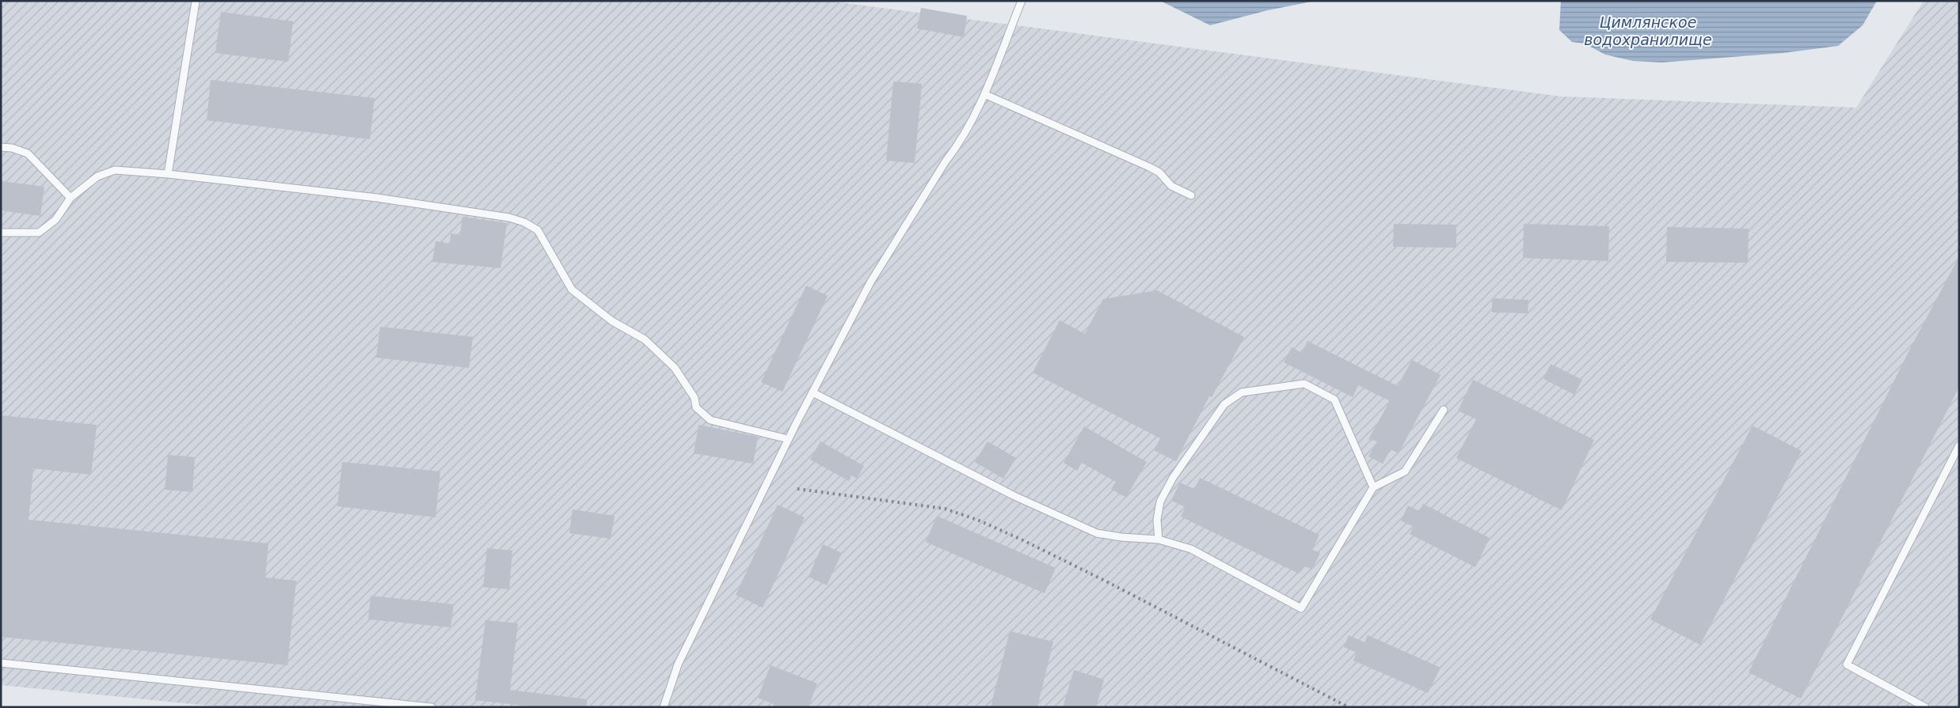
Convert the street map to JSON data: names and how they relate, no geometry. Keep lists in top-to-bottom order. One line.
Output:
{"water":["Цимлянское водохранилище"]}
